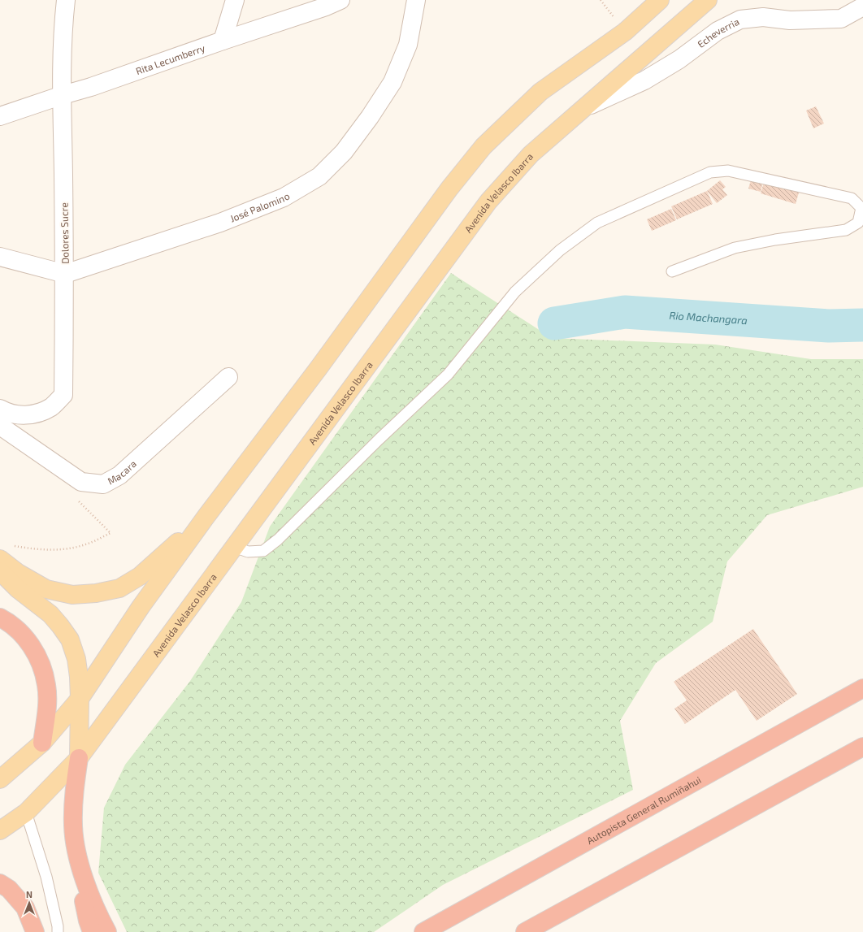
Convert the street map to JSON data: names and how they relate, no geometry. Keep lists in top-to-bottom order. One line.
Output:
{"streets":{"highway":["Autopista General Rumiñahui"],"main road":["Avenida Velasco Ibarra"],"street":["Echeverria","Rita Lecumberry","José Palomino","Dolores Sucre","Macara"]},"crossings":[["Echeverria","Avenida Velasco Ibarra"],["Rita Lecumberry","Dolores Sucre"],["José Palomino","Dolores Sucre"]],"water":["Rio Machangara"],"north":"top"}
